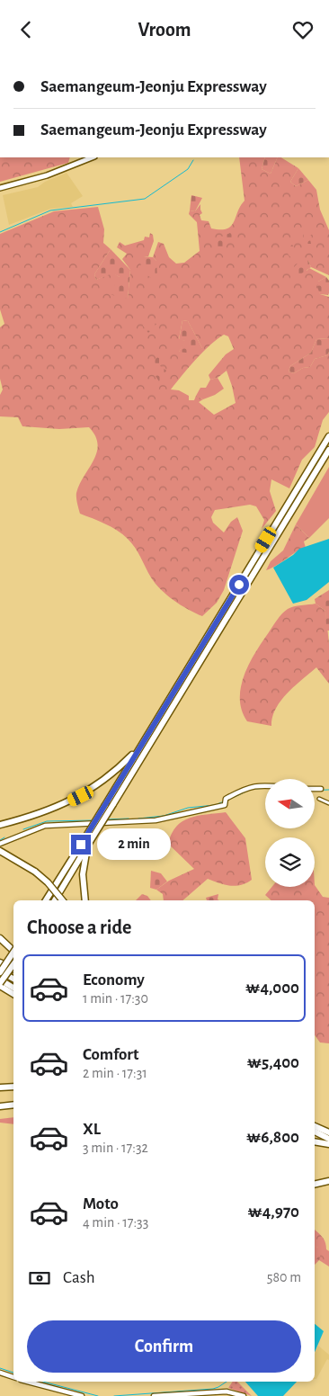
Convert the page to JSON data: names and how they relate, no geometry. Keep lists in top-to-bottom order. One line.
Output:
{"north":"left","page":{"header":"Vroom","banner":["Saemangeum-Jeonju Expressway","Saemangeum-Jeonju Expressway"],"bubble":"2 min","heading":"Choose a ride","list":[{"name":"Economy","note":"1 min · 17:30","value":"₩4,000"},{"name":"Comfort","note":"2 min · 17:31","value":"₩5,400"},{"name":"XL","note":"3 min · 17:32","value":"₩6,800"},{"name":"Moto","note":"4 min · 17:33","value":"₩4,970"}],"pay":["Cash","580 m"],"buttons":"Confirm"}}
